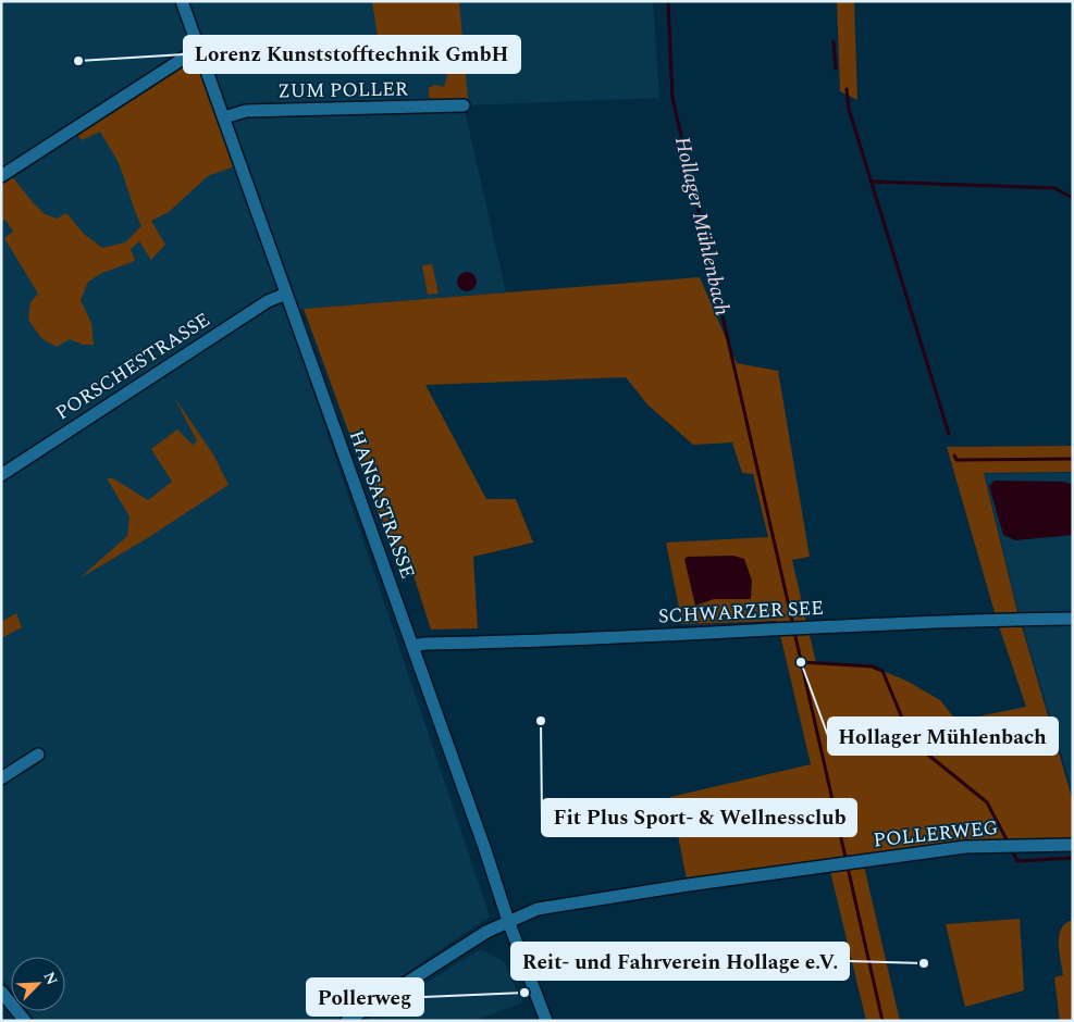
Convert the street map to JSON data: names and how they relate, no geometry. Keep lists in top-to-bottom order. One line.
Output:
{"streets":{"street":["ZUM POLLER","PORSCHESTRASSE","HANSASTRASSE","SCHWARZER SEE","POLLERWEG"]},"crossings":[["ZUM POLLER","HANSASTRASSE"],["PORSCHESTRASSE","HANSASTRASSE"],["HANSASTRASSE","SCHWARZER SEE"],["HANSASTRASSE","POLLERWEG"]],"water":["Hollager Mühlenbach"],"places":["Lorenz Kunststofftechnik GmbH","Hollager Mühlenbach","Fit Plus Sport- & Wellnessclub","Reit- und Fahrverein Hollage e.V.","Pollerweg"],"north":"top right"}
